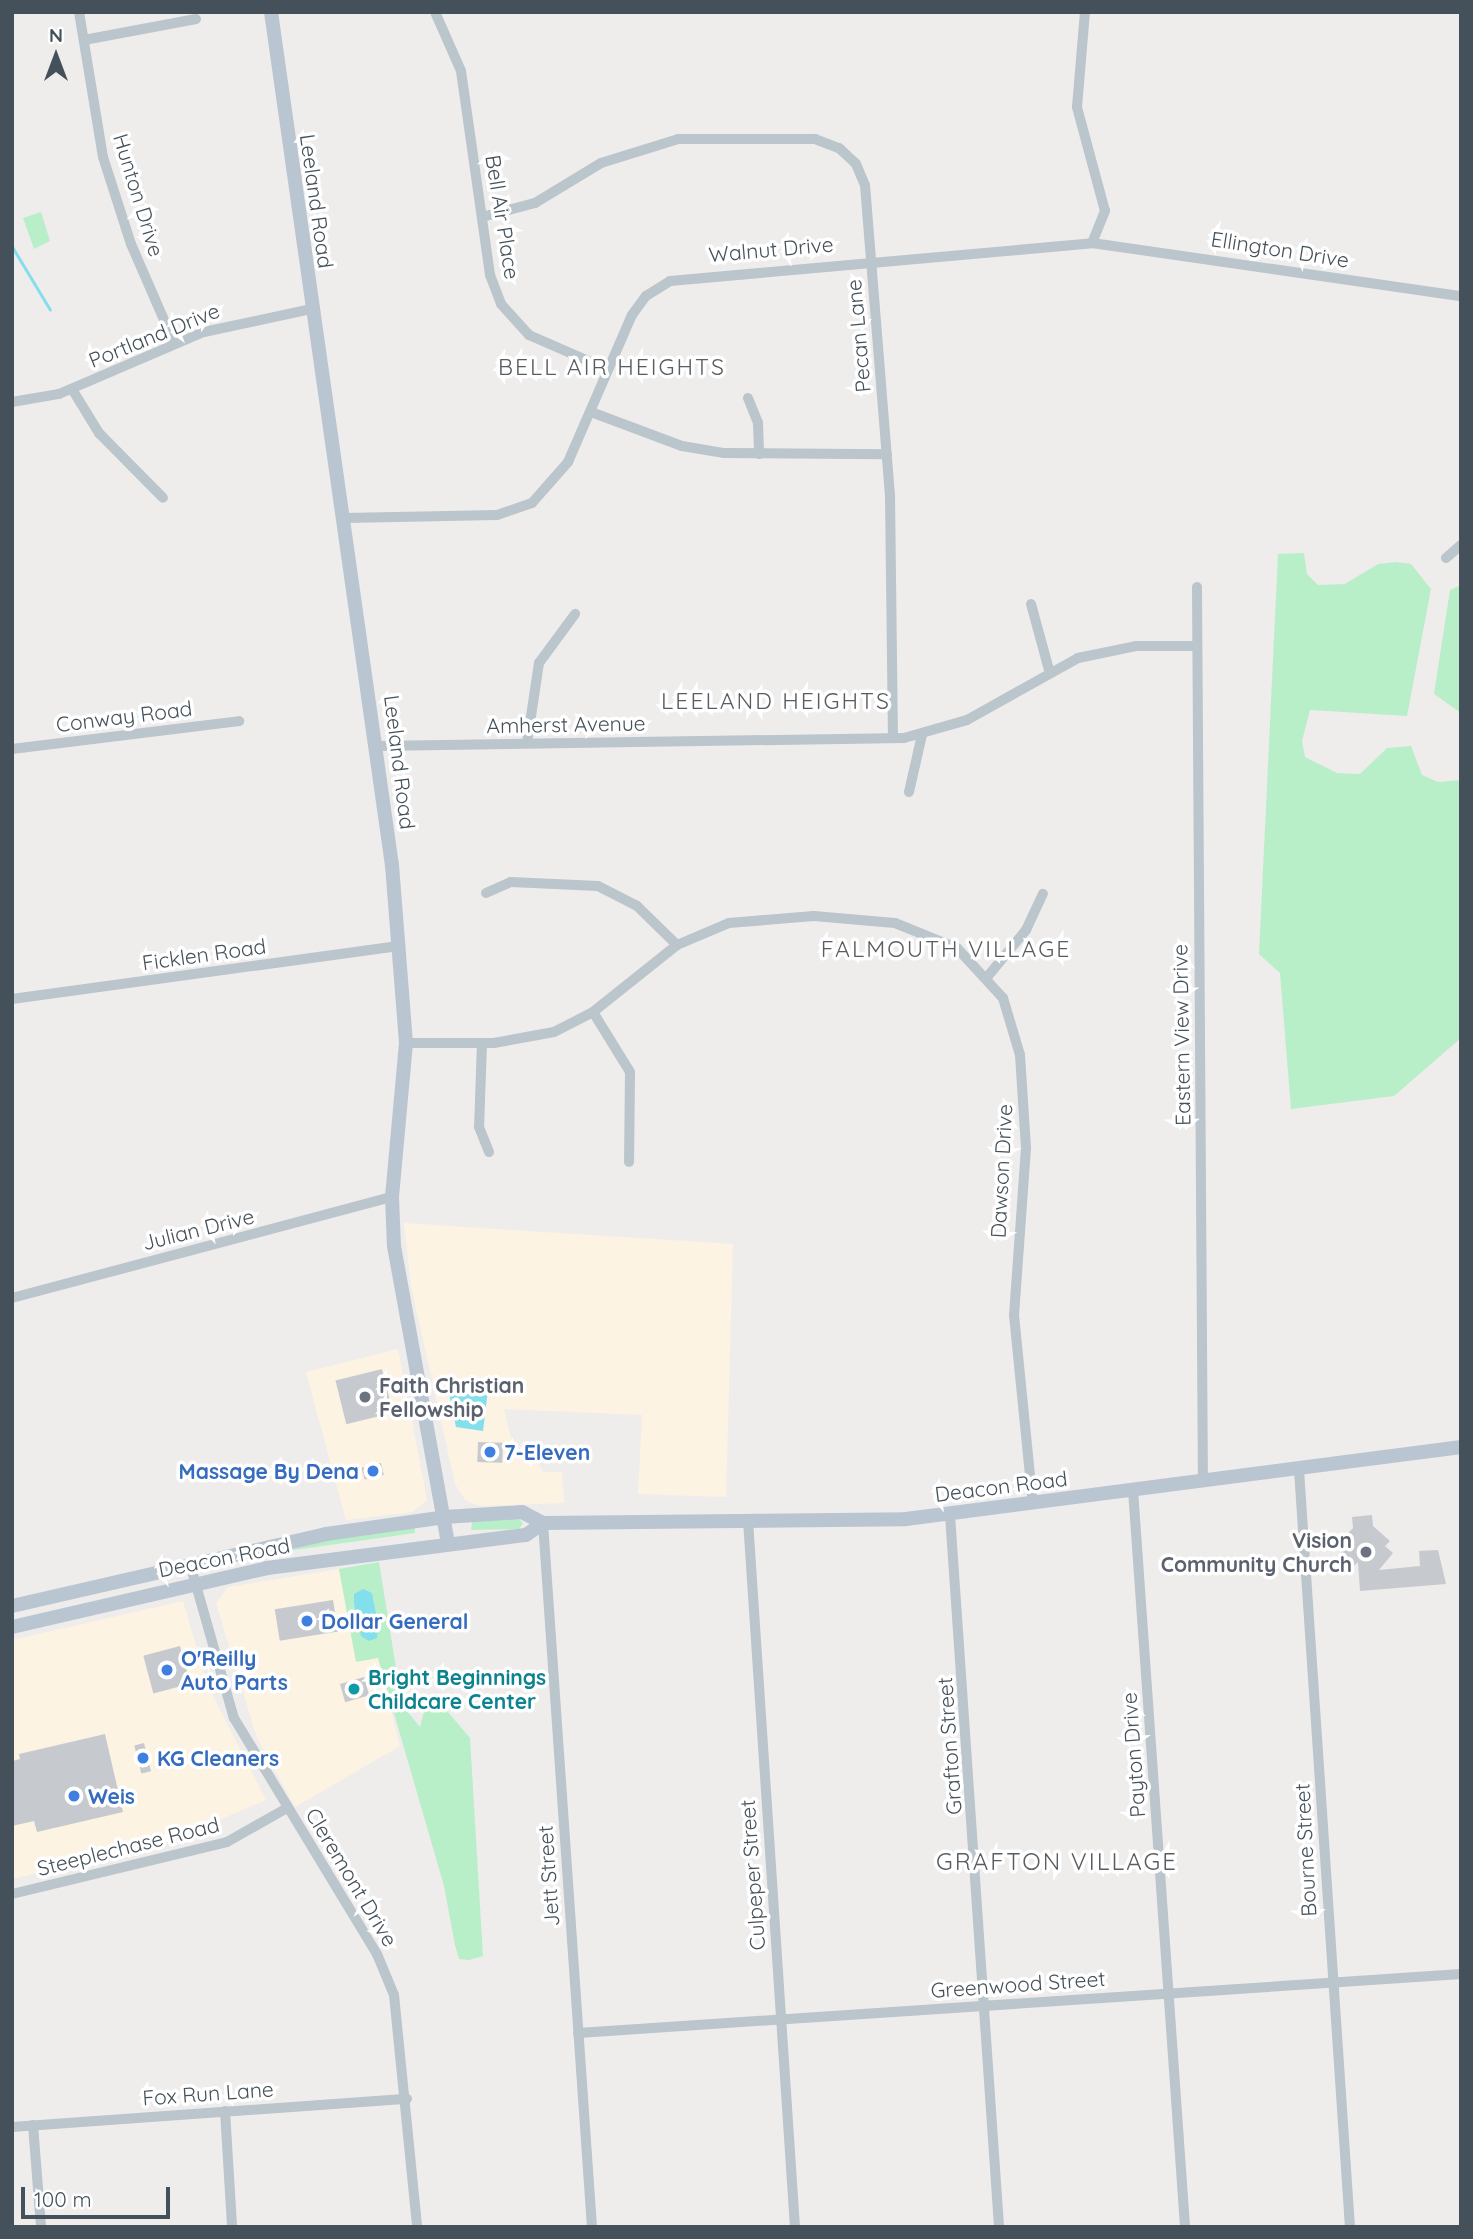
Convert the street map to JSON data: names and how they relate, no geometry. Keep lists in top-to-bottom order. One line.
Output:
{"streets":{"main road":["Leeland Road","Deacon Road"],"street":["Hunton Drive","Bell Air Place","Walnut Drive","Ellington Drive","Portland Drive","Pecan Lane","Conway Road","Amherst Avenue","Ficklen Road","Eastern View Drive","Dawson Drive","Julian Drive","Grafton Street","Payton Drive","Steeplechase Road","Bourne Street","Culpeper Street","Jett Street","Cleremont Drive","Greenwood Street","Fox Run Lane"]},"crossings":[["Hunton Drive","Portland Drive"],["Leeland Road","Walnut Drive"],["Leeland Road","Portland Drive"],["Leeland Road","Amherst Avenue"],["Leeland Road","Ficklen Road"],["Leeland Road","Dawson Drive"],["Leeland Road","Julian Drive"],["Leeland Road","Deacon Road"],["Bell Air Place","Walnut Drive"],["Bell Air Place","Pecan Lane"],["Walnut Drive","Ellington Drive"],["Walnut Drive","Pecan Lane"],["Pecan Lane","Amherst Avenue"],["Amherst Avenue","Eastern View Drive"],["Eastern View Drive","Deacon Road"],["Dawson Drive","Deacon Road"],["Deacon Road","Grafton Street"],["Deacon Road","Payton Drive"],["Deacon Road","Bourne Street"],["Deacon Road","Culpeper Street"],["Deacon Road","Jett Street"],["Deacon Road","Cleremont Drive"],["Grafton Street","Greenwood Street"],["Payton Drive","Greenwood Street"],["Steeplechase Road","Cleremont Drive"],["Bourne Street","Greenwood Street"],["Culpeper Street","Greenwood Street"],["Jett Street","Greenwood Street"],["Cleremont Drive","Fox Run Lane"]],"districts":["BELL AIR HEIGHTS","LEELAND HEIGHTS","FALMOUTH VILLAGE","GRAFTON VILLAGE"],"places":["Faith Christian Fellowship","7-Eleven","Massage By Dena","Vision Community Church","Dollar General","O'Reilly Auto Parts","Bright Beginnings Childcare Center","KG Cleaners","Weis"],"scale_bar":"100 m","north":"top"}
